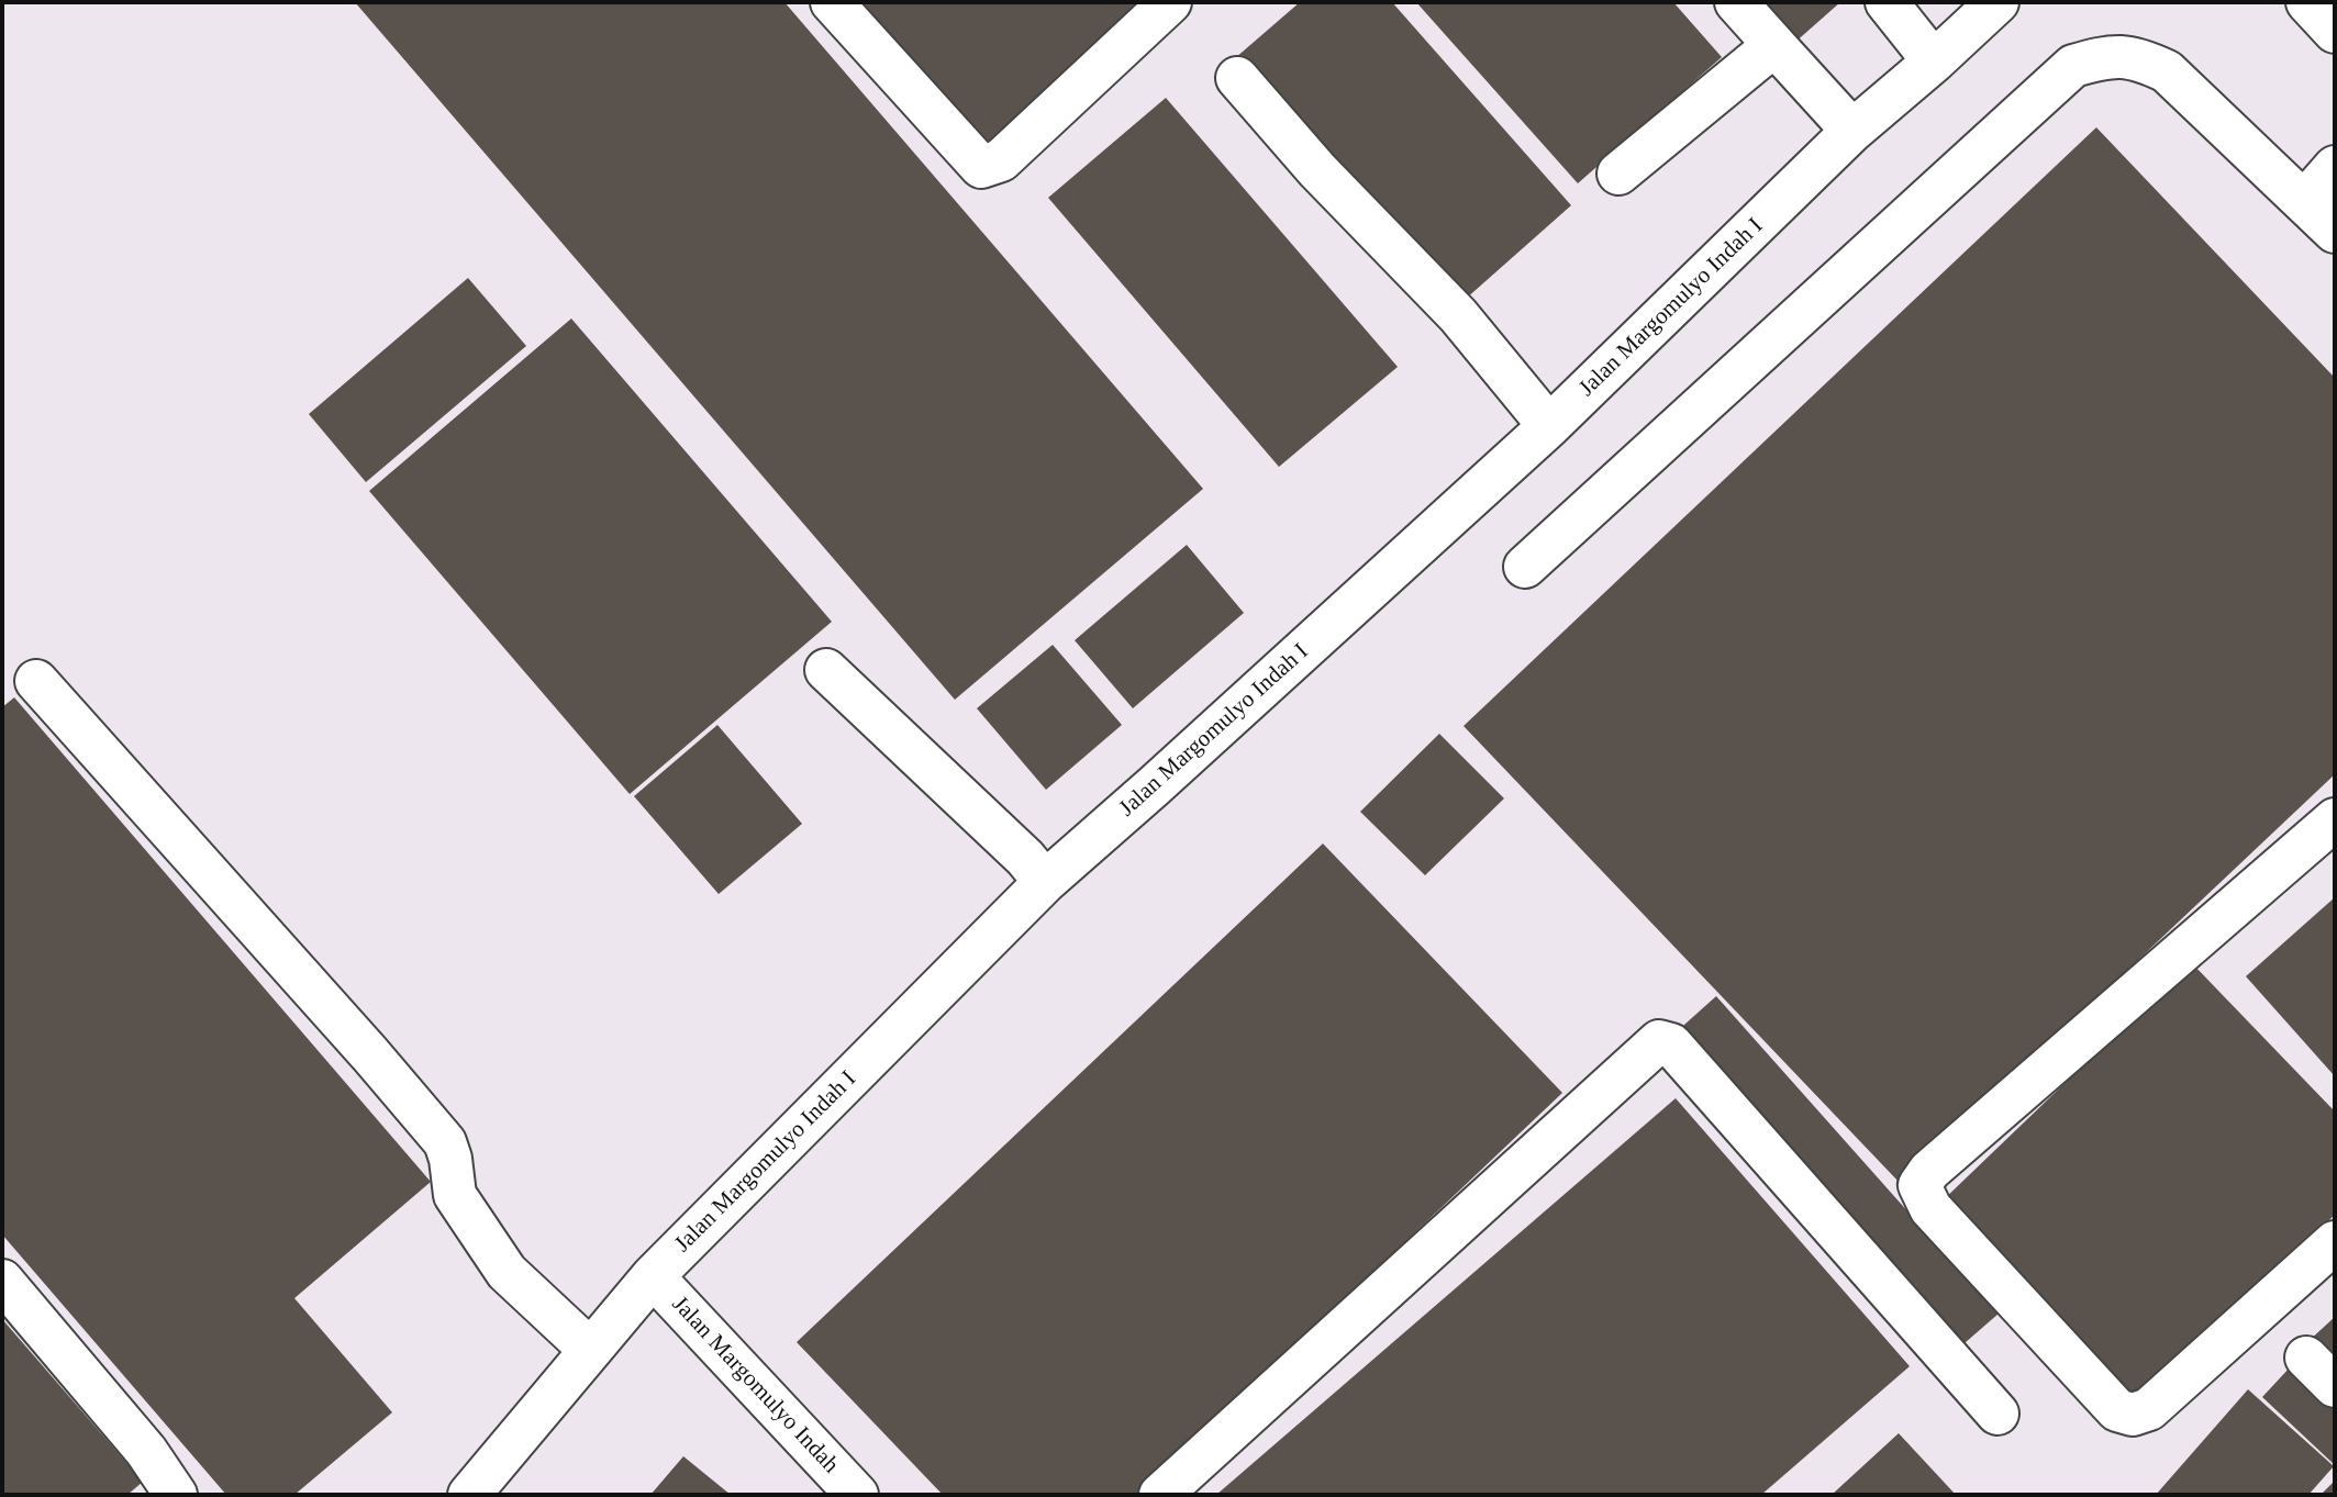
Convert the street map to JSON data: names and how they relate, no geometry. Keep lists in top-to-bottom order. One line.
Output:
{"streets":{"street":["Jalan Margomulyo Indah I","Jalan Margomulyo Indah"]},"crossings":[["Jalan Margomulyo Indah I","Jalan Margomulyo Indah"]]}
